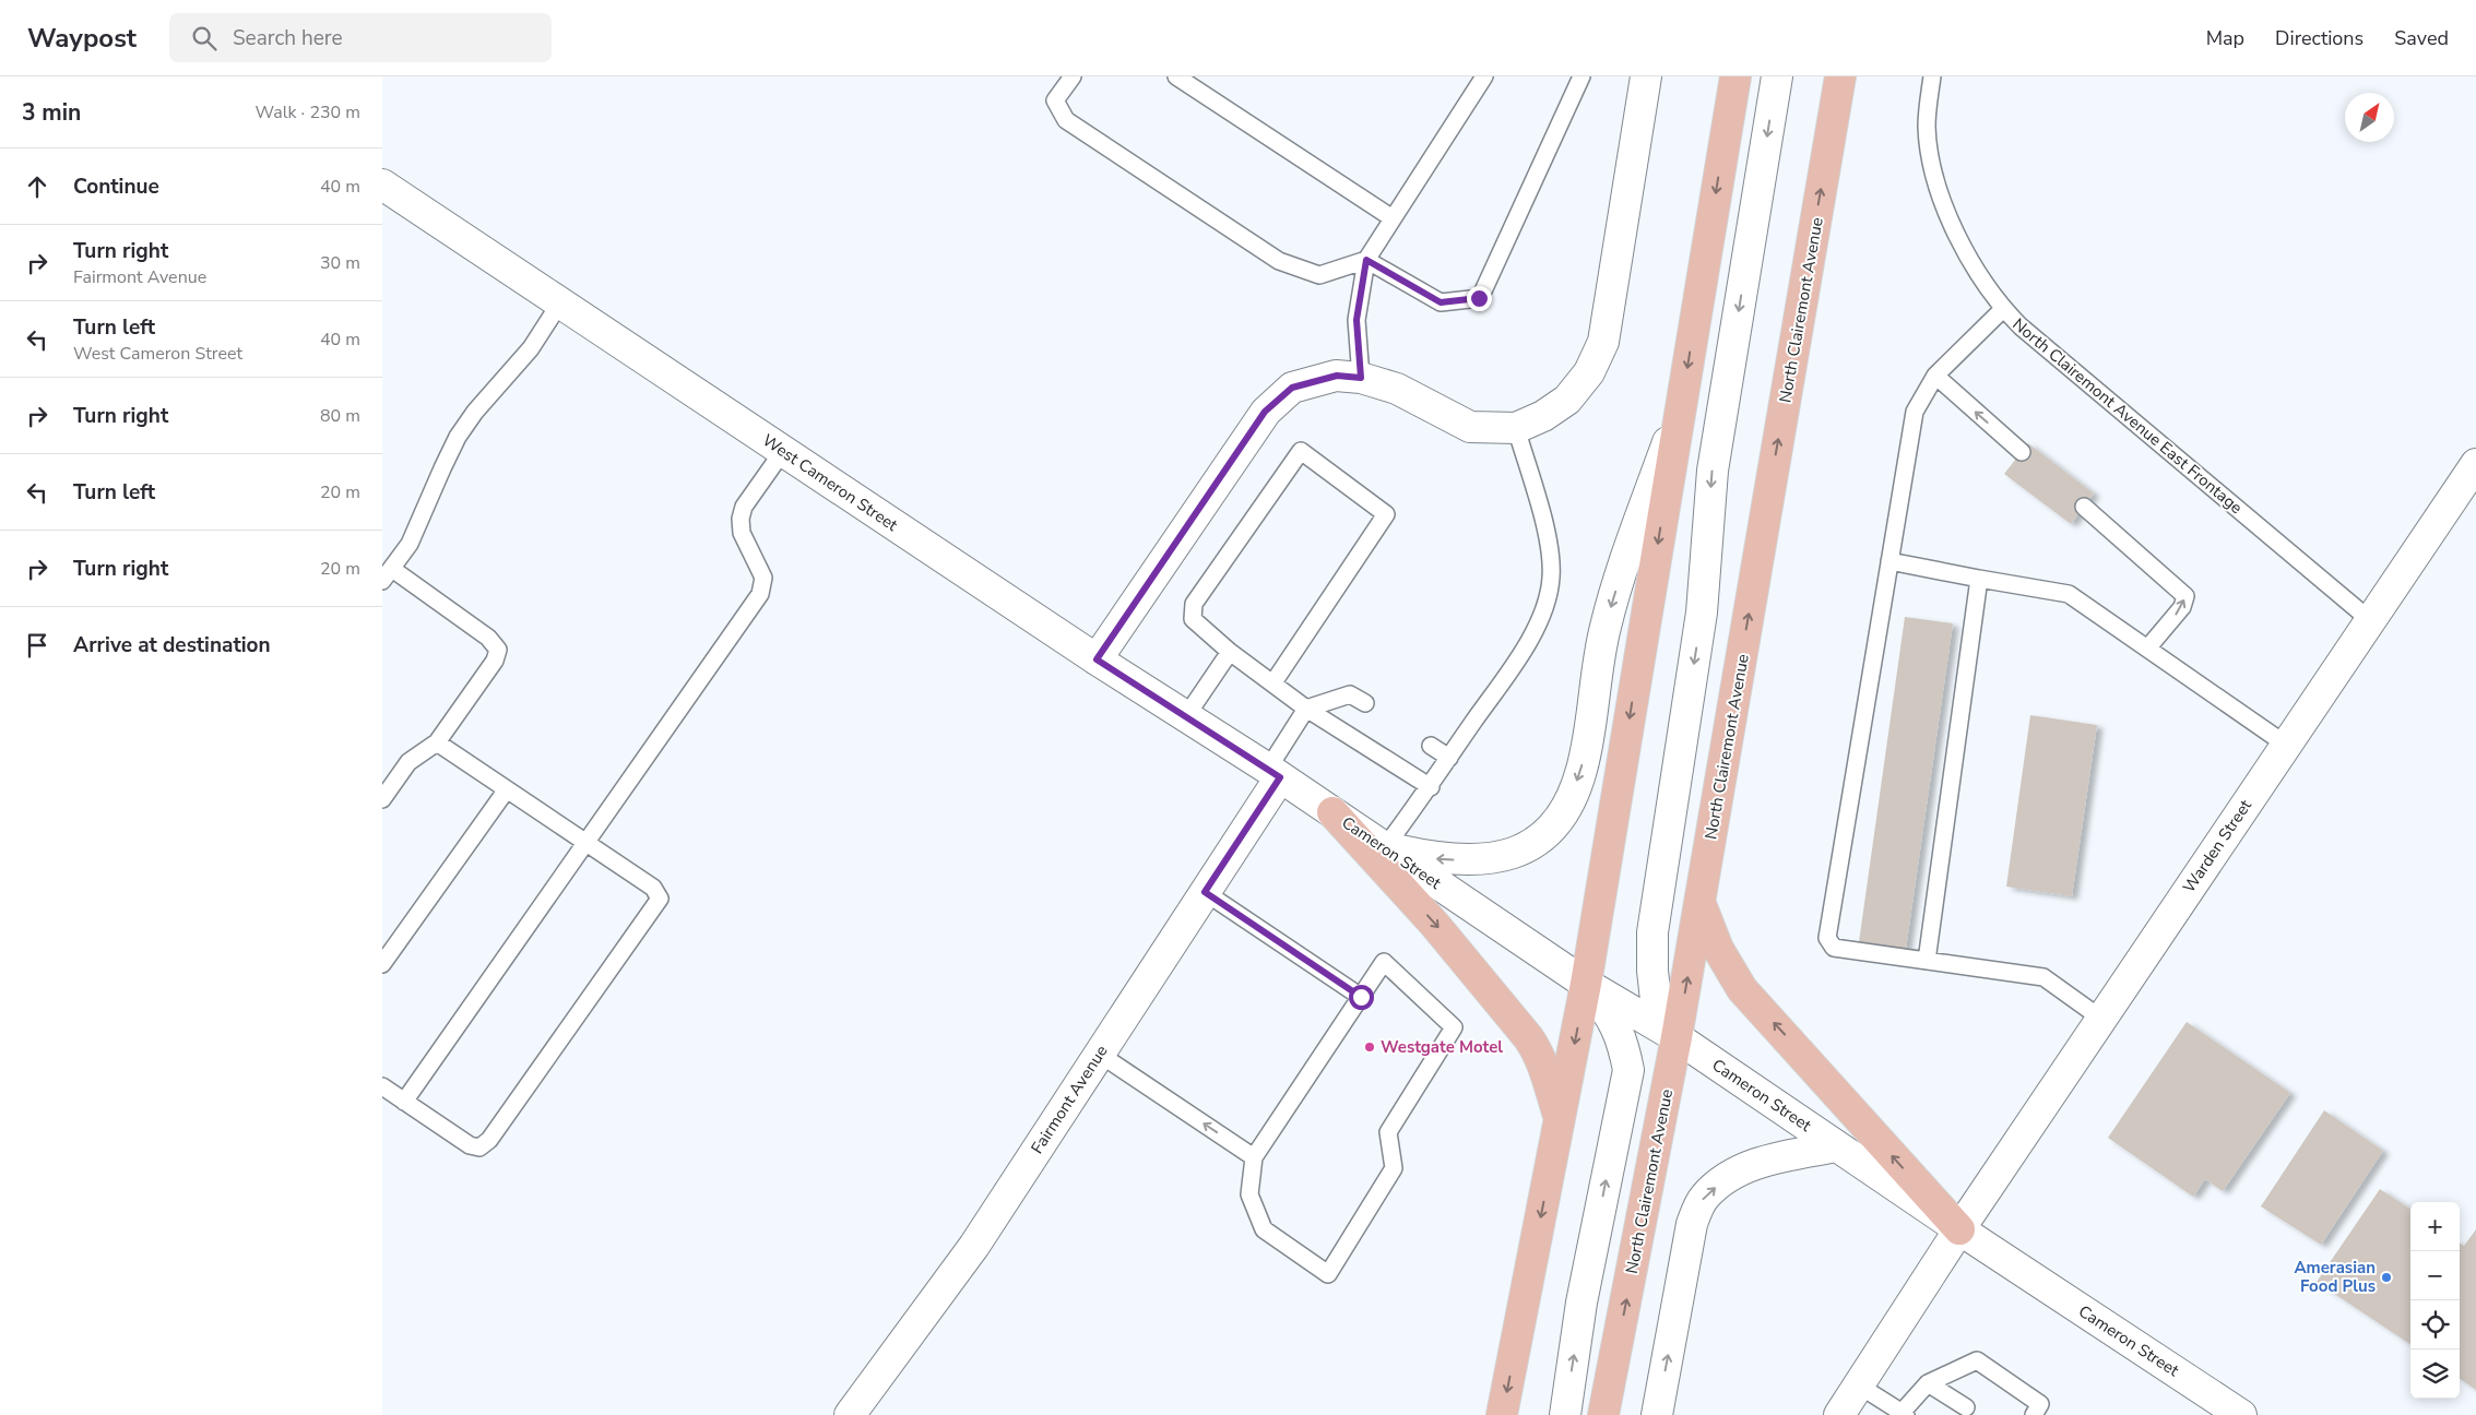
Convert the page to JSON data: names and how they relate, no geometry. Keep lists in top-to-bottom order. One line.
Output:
{"streets":{"main road":["North Clairemont Avenue","West Cameron Street","Warden Street","Cameron Street","Fairmont Avenue"],"lane":["North Clairemont Avenue East Frontage"]},"crossings":[["North Clairemont Avenue","Cameron Street"],["North Clairemont Avenue East Frontage","Warden Street"],["West Cameron Street","Cameron Street"],["West Cameron Street","Fairmont Avenue"],["Warden Street","Cameron Street"],["Cameron Street","Fairmont Avenue"]],"places":["Westgate Motel","Amerasian Food Plus"],"north":"top right","page":{"header":"Waypost","search":"Search here","nav":["Map","Directions","Saved"],"heading":["3 min","Walk · 230 m"],"list":[["Continue","40 m"],["Turn right","Fairmont Avenue","30 m"],["Turn left","West Cameron Street","40 m"],["Turn right","80 m"],["Turn left","20 m"],["Turn right","20 m"],"Arrive at destination"],"map_buttons":["+","−"]}}
